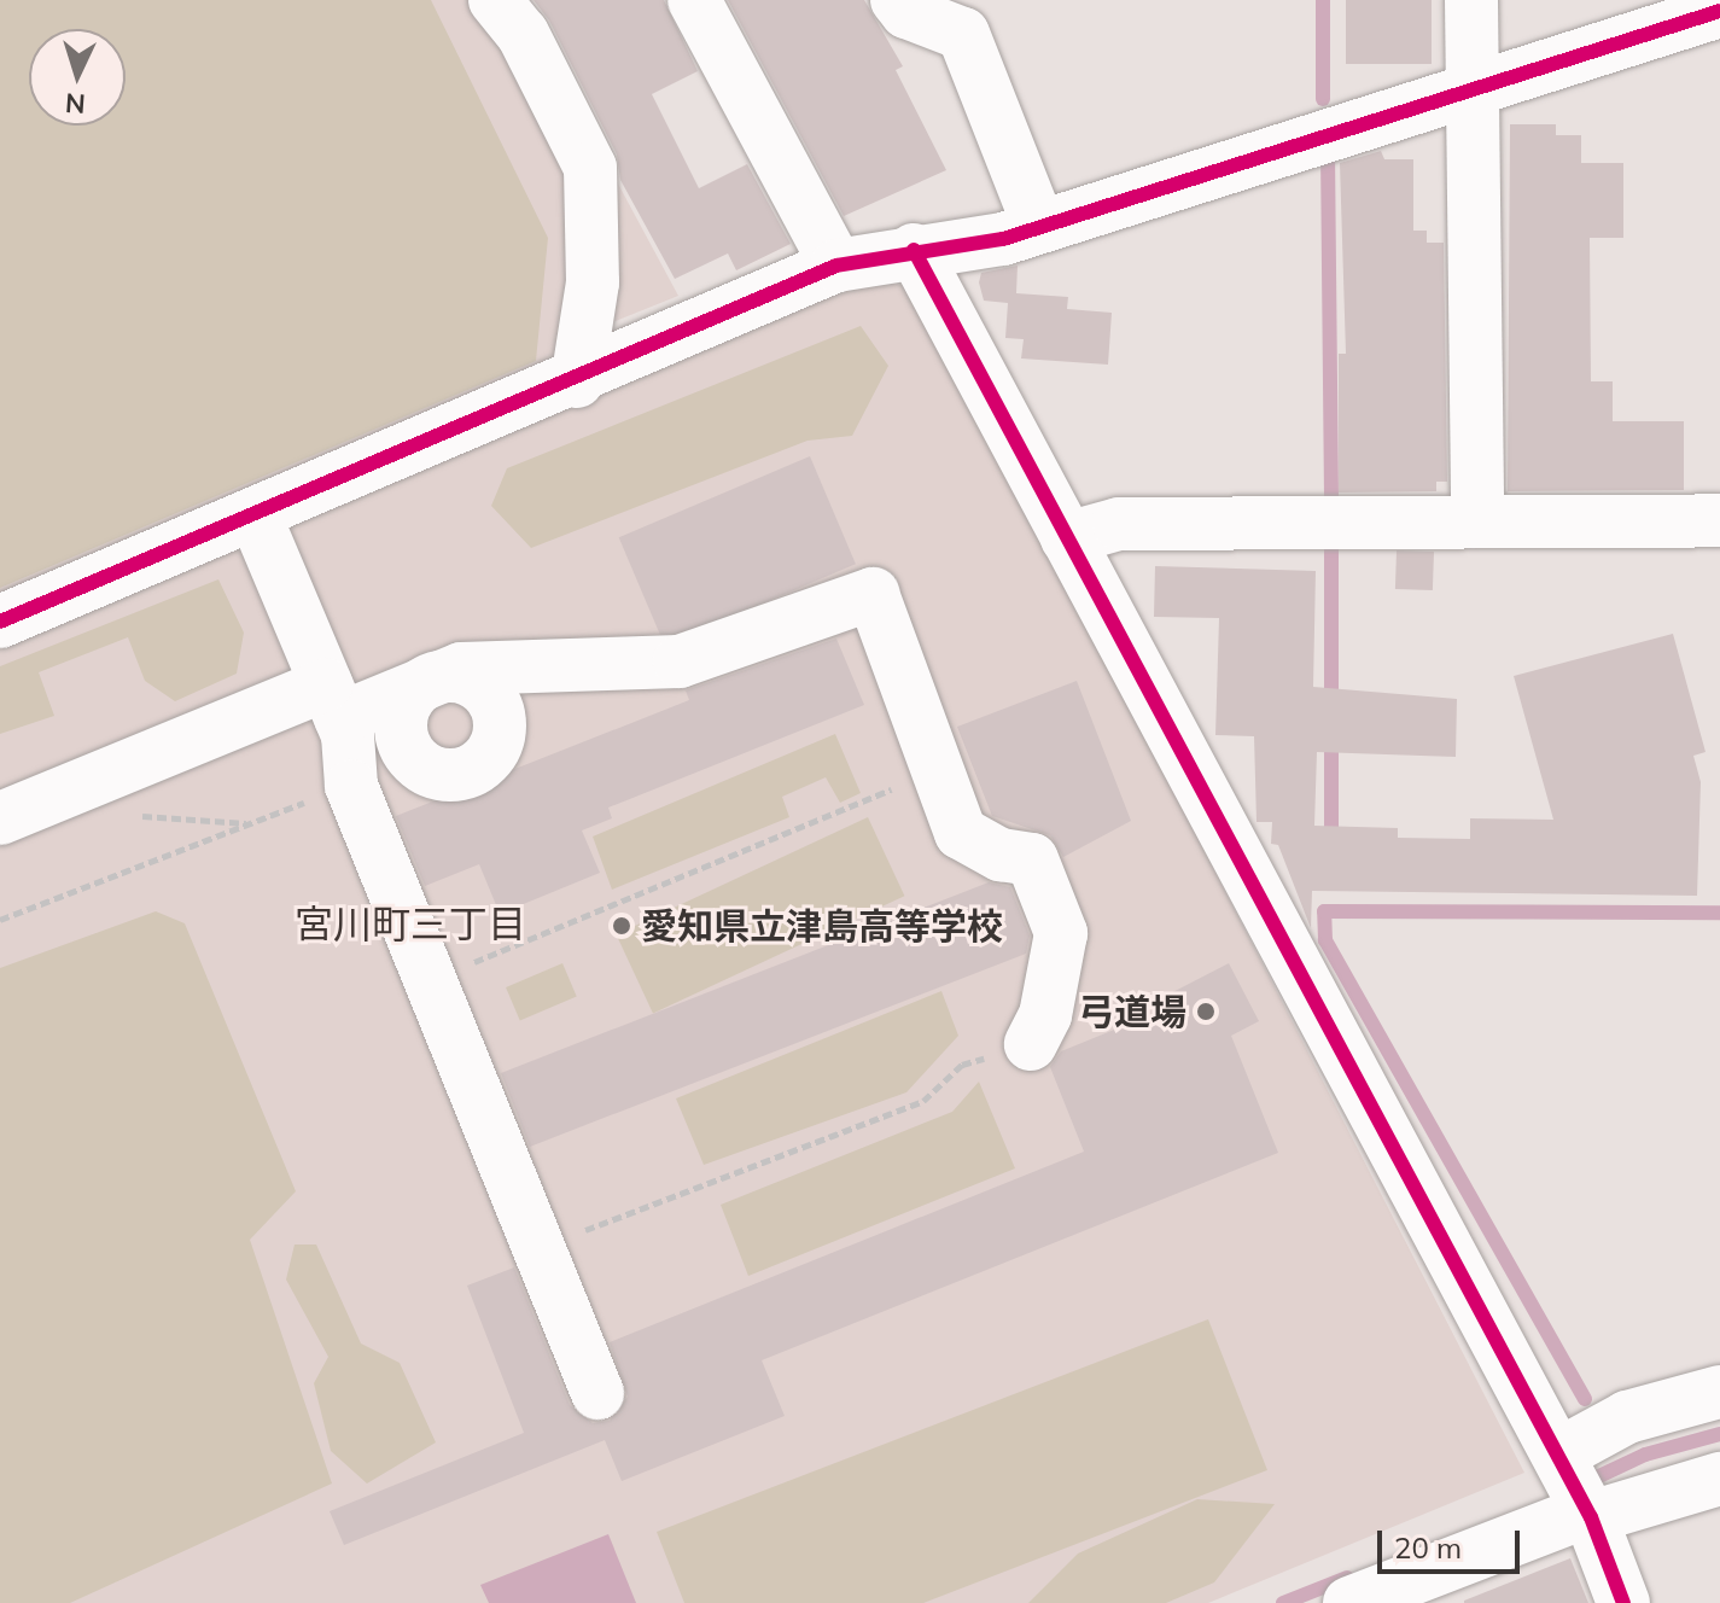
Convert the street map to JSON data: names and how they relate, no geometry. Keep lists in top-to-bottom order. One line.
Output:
{"districts":["宮川町三丁目"],"places":["愛知県立津島高等学校","弓道場"],"scale_bar":"20 m","north":"bottom"}
